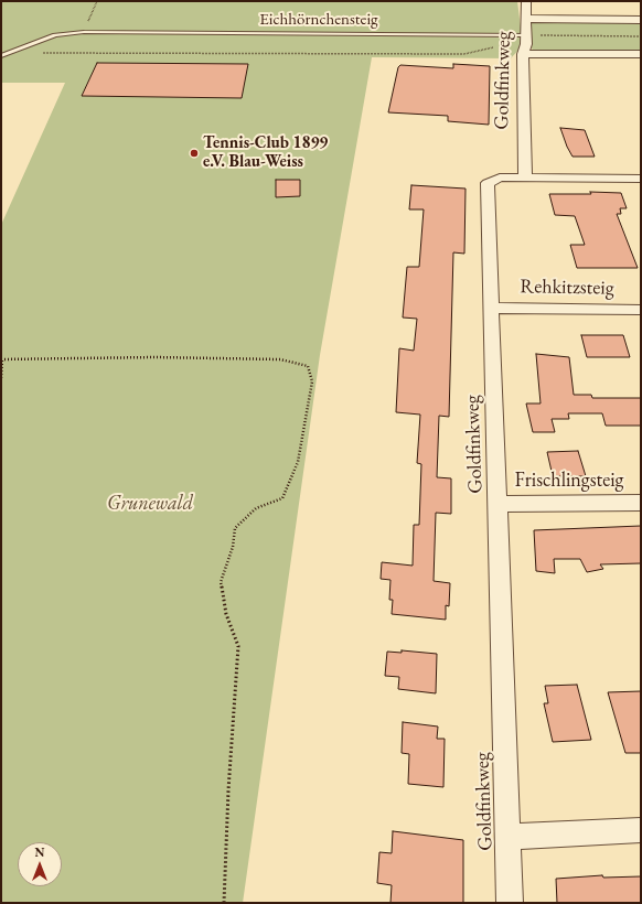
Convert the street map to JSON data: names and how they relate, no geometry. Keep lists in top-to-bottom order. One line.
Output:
{"streets":{"street":["Goldfinkweg","Rehkitzsteig","Frischlingsteig"],"lane":["Eichhörnchensteig"]},"crossings":[["Eichhörnchensteig","Goldfinkweg"],["Goldfinkweg","Rehkitzsteig"],["Goldfinkweg","Frischlingsteig"]],"parks":["Grunewald"],"places":["Tennis-Club 1899 e.V. Blau-Weiss"],"north":"top"}
